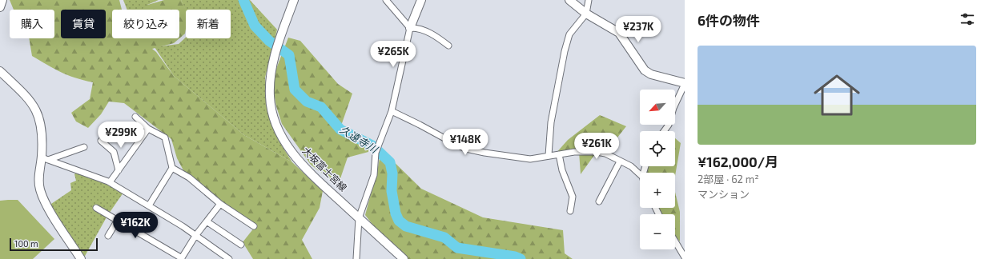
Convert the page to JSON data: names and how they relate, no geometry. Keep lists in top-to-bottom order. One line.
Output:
{"streets":{"street":["大坂富士宮線"]},"water":["久遠寺川"],"scale_bar":"100 m","north":"bottom left","page":{"heading":"6件の物件","chip":["購入","賃貸","絞り込み","新着"],"price":["¥237K","¥265K","¥299K","¥148K","¥261K","¥162K"],"list":[{"name":"¥162,000/月","note":"2部屋 · 62 m² · マンション"}],"map_buttons":["+","−"],"scale":"100 m"}}
